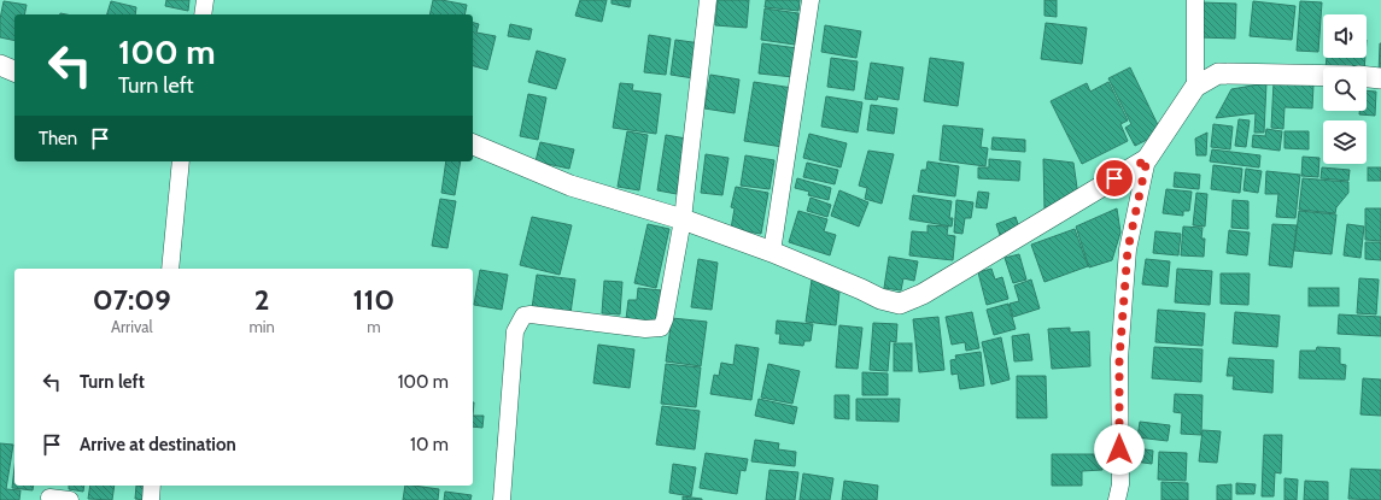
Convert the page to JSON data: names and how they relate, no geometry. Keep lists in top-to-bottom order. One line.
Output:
{"page":{"turn":["100 m","Turn left"],"then":"Then","eta":["07:09","Arrival","2","min","110","m"],"list":[{"name":"Turn left","value":"100 m"},{"name":"Arrive at destination","value":"10 m"}]}}
